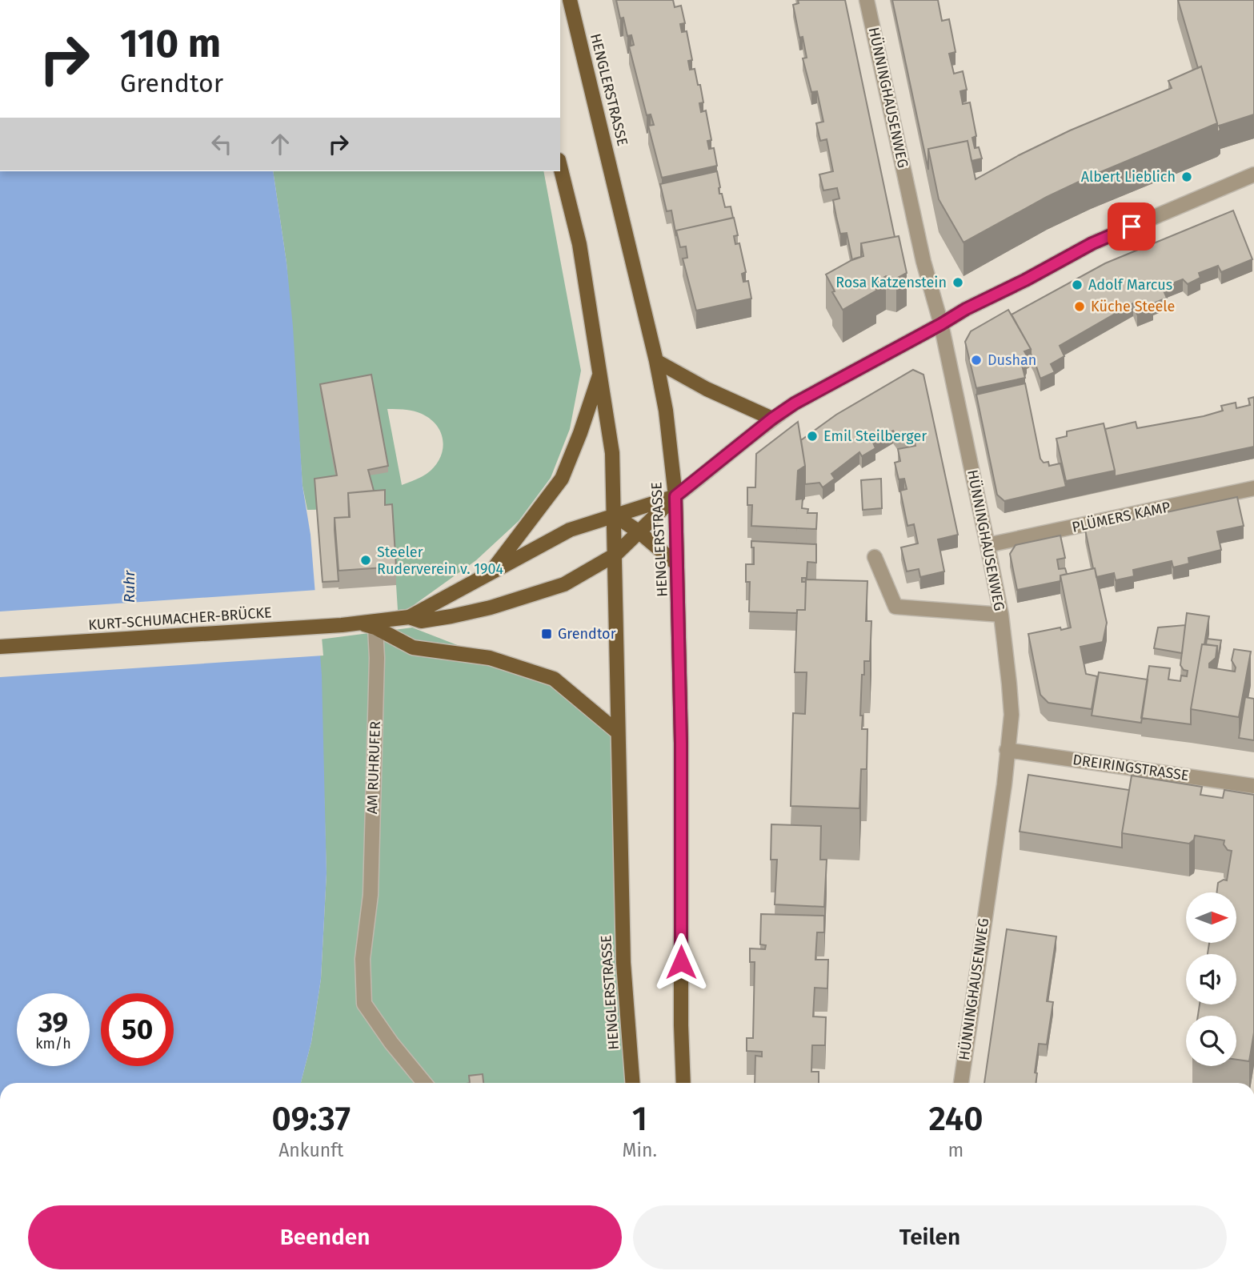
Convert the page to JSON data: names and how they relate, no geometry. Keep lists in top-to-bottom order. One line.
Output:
{"streets":{"main road":["HENGLERSTRASSE","KURT-SCHUMACHER-BRÜCKE"],"street":["HÜNNINGHAUSENWEG","PLÜMERS KAMP","AM RUHRUFER","DREIRINGSTRASSE"]},"crossings":[["HENGLERSTRASSE","KURT-SCHUMACHER-BRÜCKE"],["HÜNNINGHAUSENWEG","PLÜMERS KAMP"],["HÜNNINGHAUSENWEG","DREIRINGSTRASSE"],["KURT-SCHUMACHER-BRÜCKE","AM RUHRUFER"]],"water":["Ruhr"],"places":{"other":["Albert Lieblich","Rosa Katzenstein","Adolf Marcus","Küche Steele","Dushan","Emil Steilberger","Steeler Ruderverein v. 1904"],"transit":["Grendtor"]},"north":"right","page":{"turn":["110 m","Grendtor"],"speed":"39 km/h","limit":"50","eta":["09:37","Ankunft","1","Min.","240","m"],"buttons":["Beenden","Teilen"]}}
